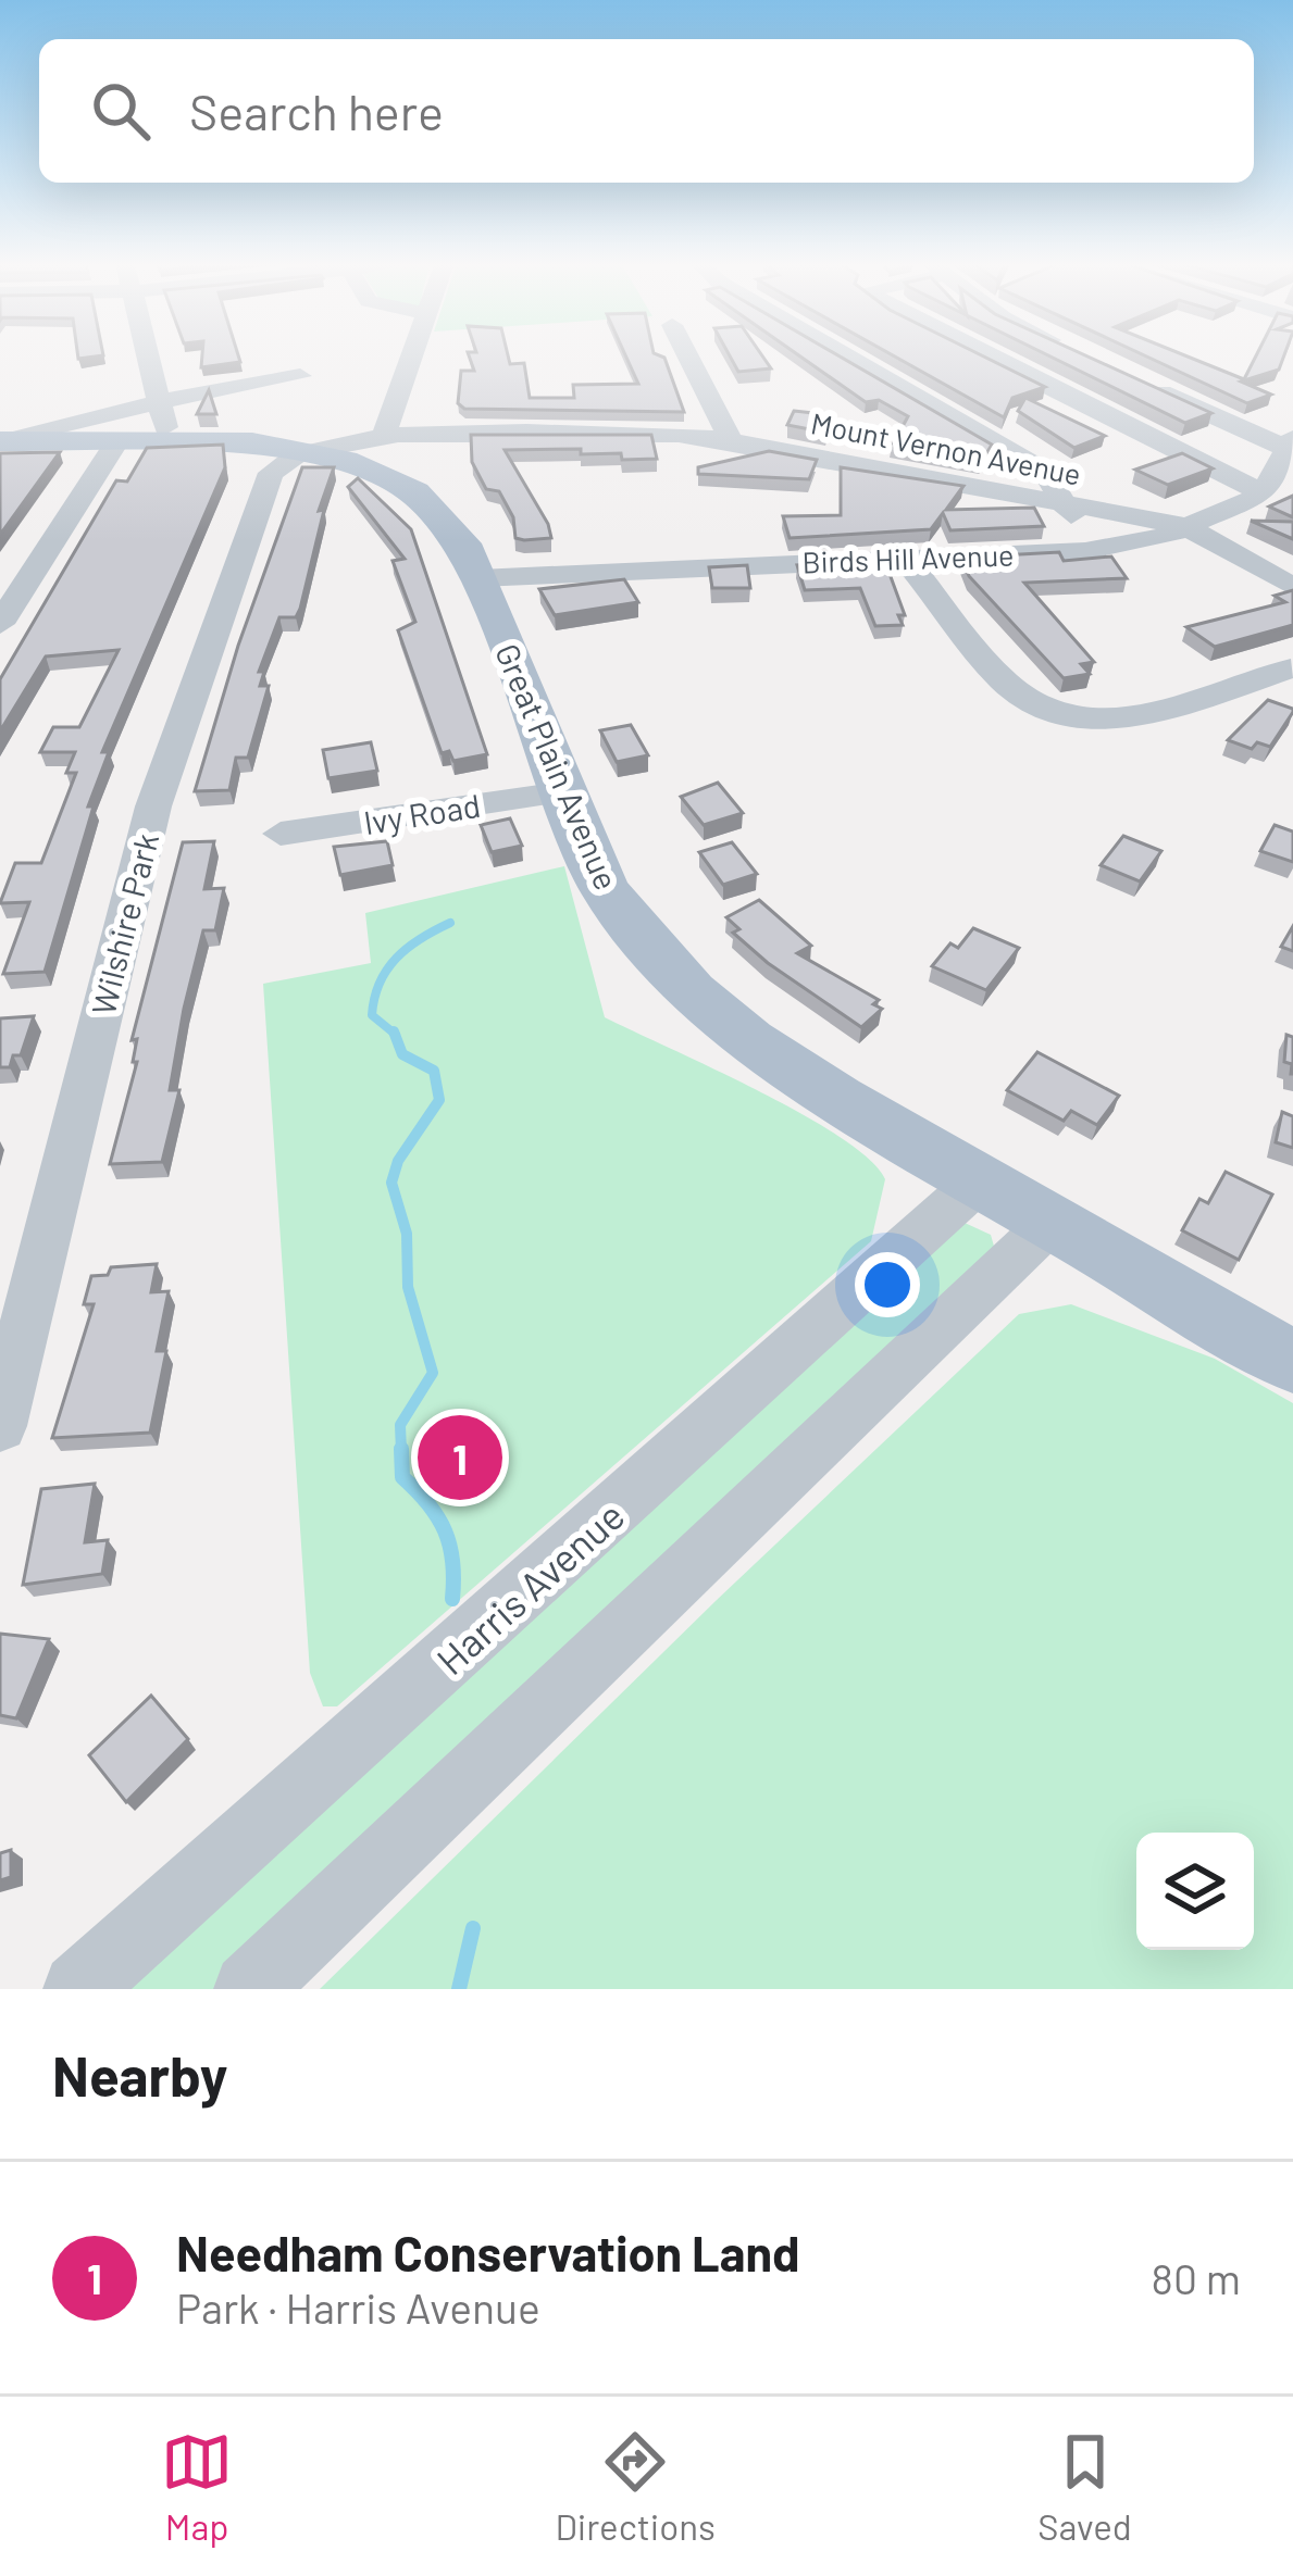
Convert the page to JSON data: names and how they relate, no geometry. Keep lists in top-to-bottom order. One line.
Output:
{"streets":{"main road":["Great Plain Avenue"],"street":["Mount Vernon Avenue","Birds Hill Avenue","Ivy Road","Wilshire Park","Harris Avenue"]},"crossings":[["Mount Vernon Avenue","Birds Hill Avenue"],["Mount Vernon Avenue","Great Plain Avenue"],["Mount Vernon Avenue","Wilshire Park"],["Birds Hill Avenue","Great Plain Avenue"],["Great Plain Avenue","Ivy Road"],["Great Plain Avenue","Wilshire Park"],["Great Plain Avenue","Harris Avenue"]],"page":{"search":"Search here","pins":"1","heading":"Nearby","list":[{"mark":"1","name":"Needham Conservation Land","note":"Park · Harris Avenue","value":"80 m"}],"nav":["Map","Directions","Saved"]}}
